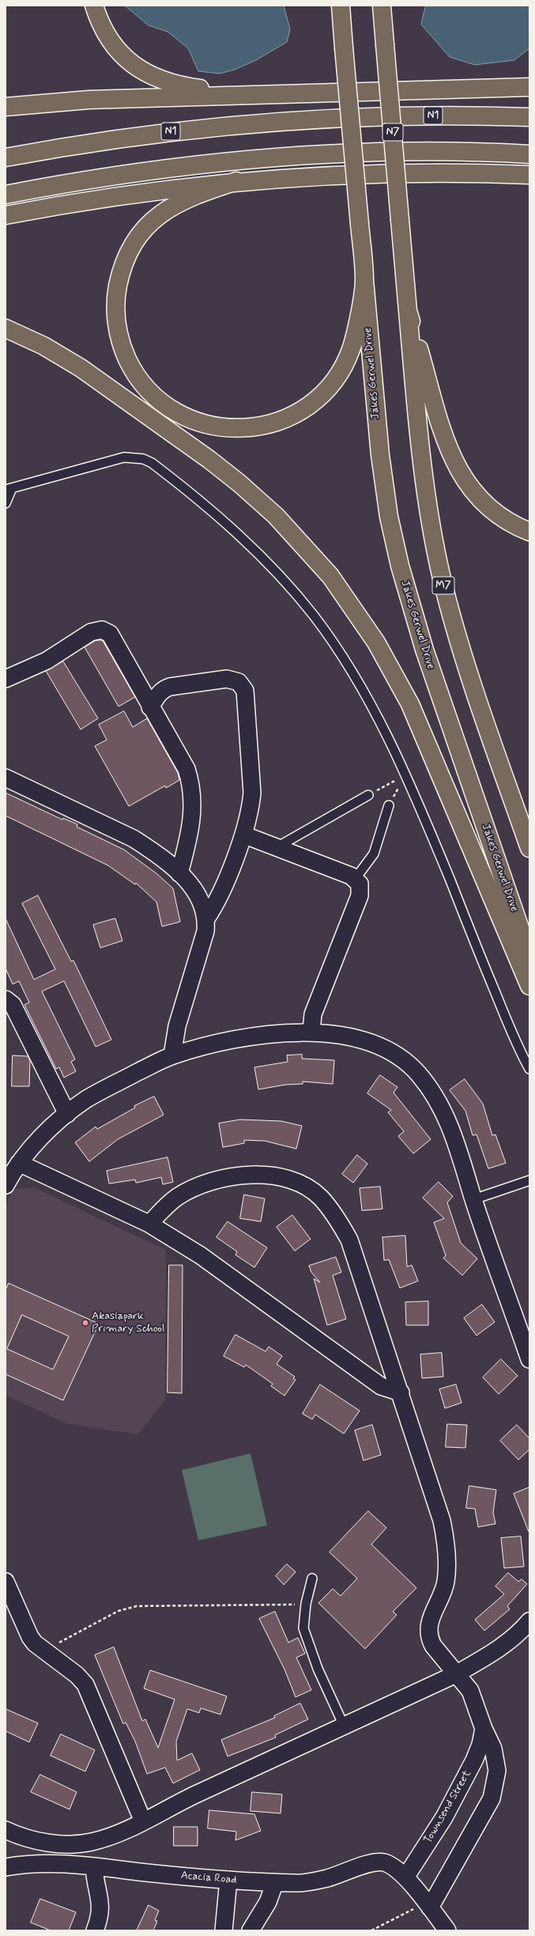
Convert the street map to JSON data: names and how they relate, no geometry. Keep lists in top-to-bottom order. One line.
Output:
{"streets":{"highway":["N1","N7","Jakes Gerwel Drive","M7"],"street":["Townsend Street","Acacia Road"]},"crossings":[["N7","M7"],["Townsend Street","Acacia Road"]],"places":["Akasiapark Primary School"]}
